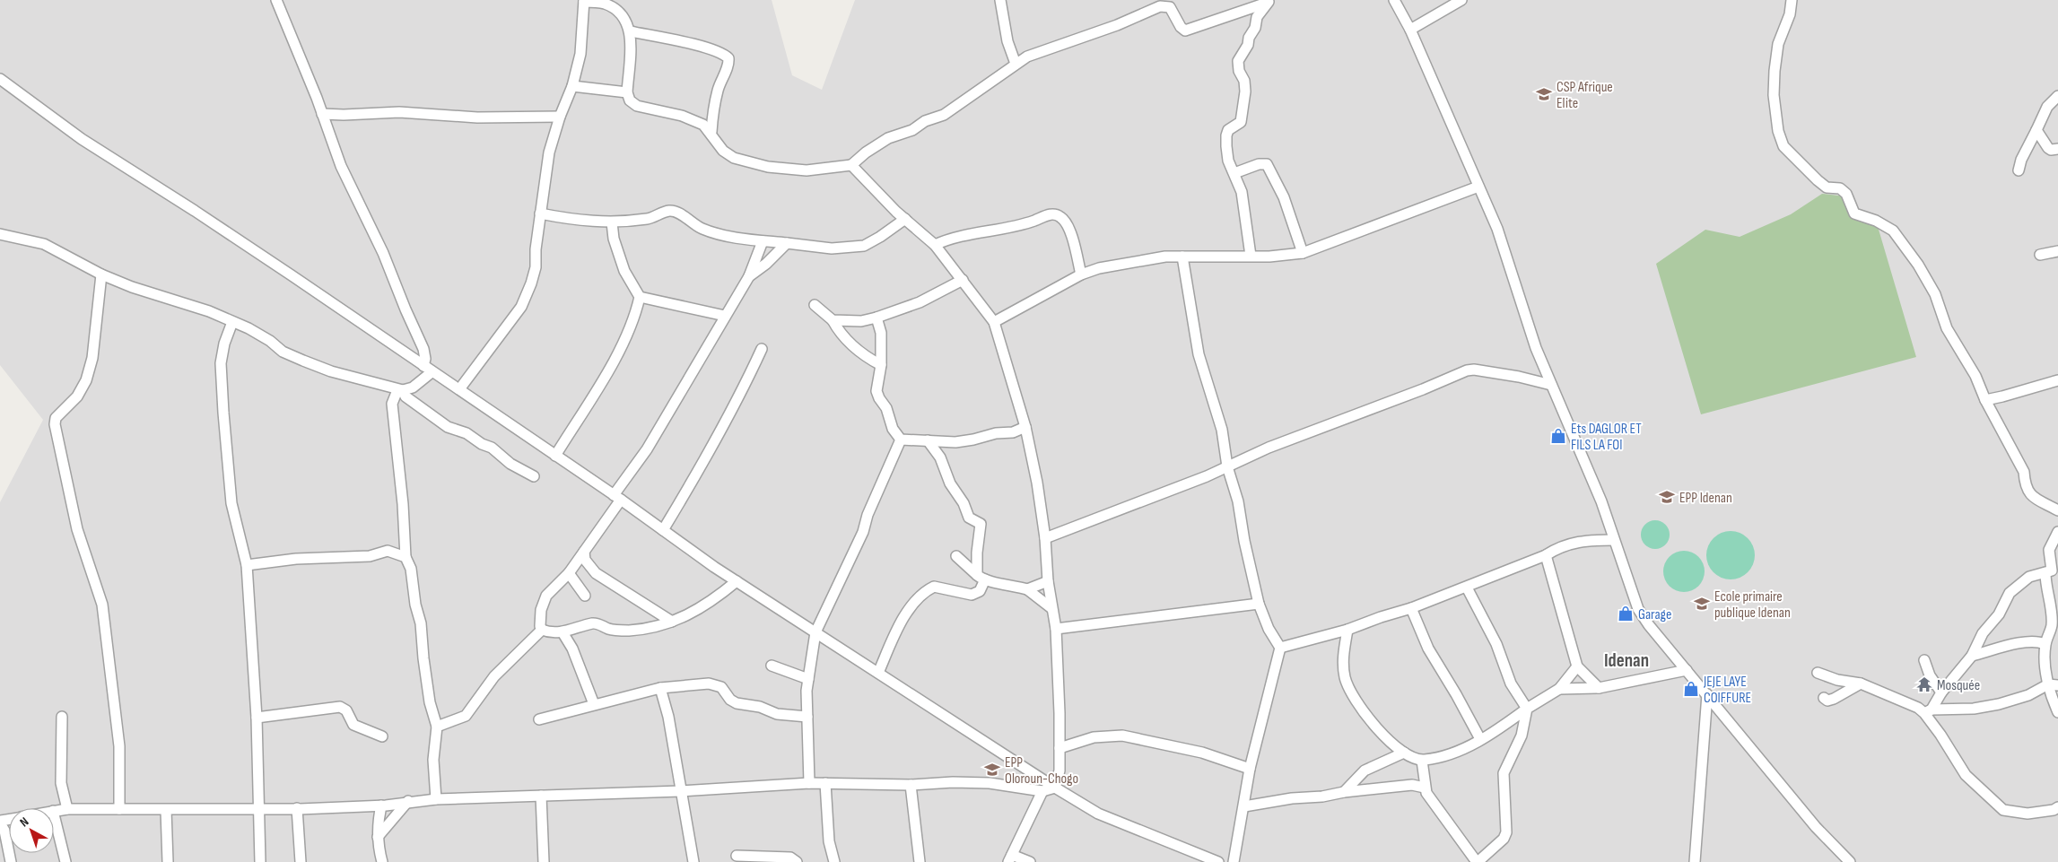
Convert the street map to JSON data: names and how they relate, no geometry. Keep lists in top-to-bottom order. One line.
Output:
{"districts":["Idenan"],"places":{"school or university":["CSP Afrique Elite","EPP Idenan","Ecole primaire publique Idenan","EPP Oloroun-Chogo"],"shop":["Ets DAGLOR ET FILS LA FOI","Garage","JEJE LAYE COIFFURE"],"temple":["Mosquée"]},"north":"top left"}
